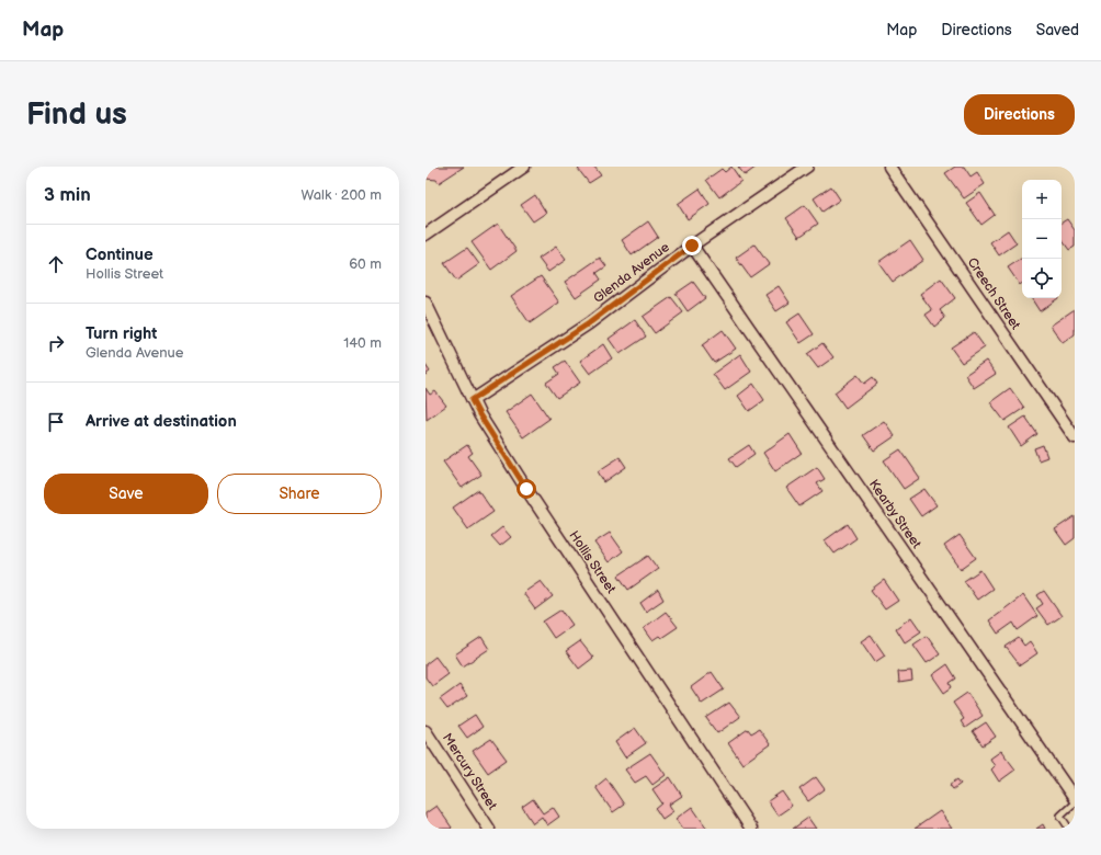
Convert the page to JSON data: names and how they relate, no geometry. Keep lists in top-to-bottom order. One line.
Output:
{"streets":{"street":["Glenda Avenue","Creech Street","Kearby Street","Hollis Street","Mercury Street"]},"crossings":[["Glenda Avenue","Kearby Street"],["Glenda Avenue","Hollis Street"]],"page":{"header":"Map","nav":["Map","Directions","Saved"],"buttons":["Directions",["Save","Share"]],"title":"Find us","heading":["3 min","Walk · 200 m"],"map_buttons":["+","−"],"list":[["Continue","Hollis Street","60 m"],["Turn right","Glenda Avenue","140 m"],"Arrive at destination"]}}
